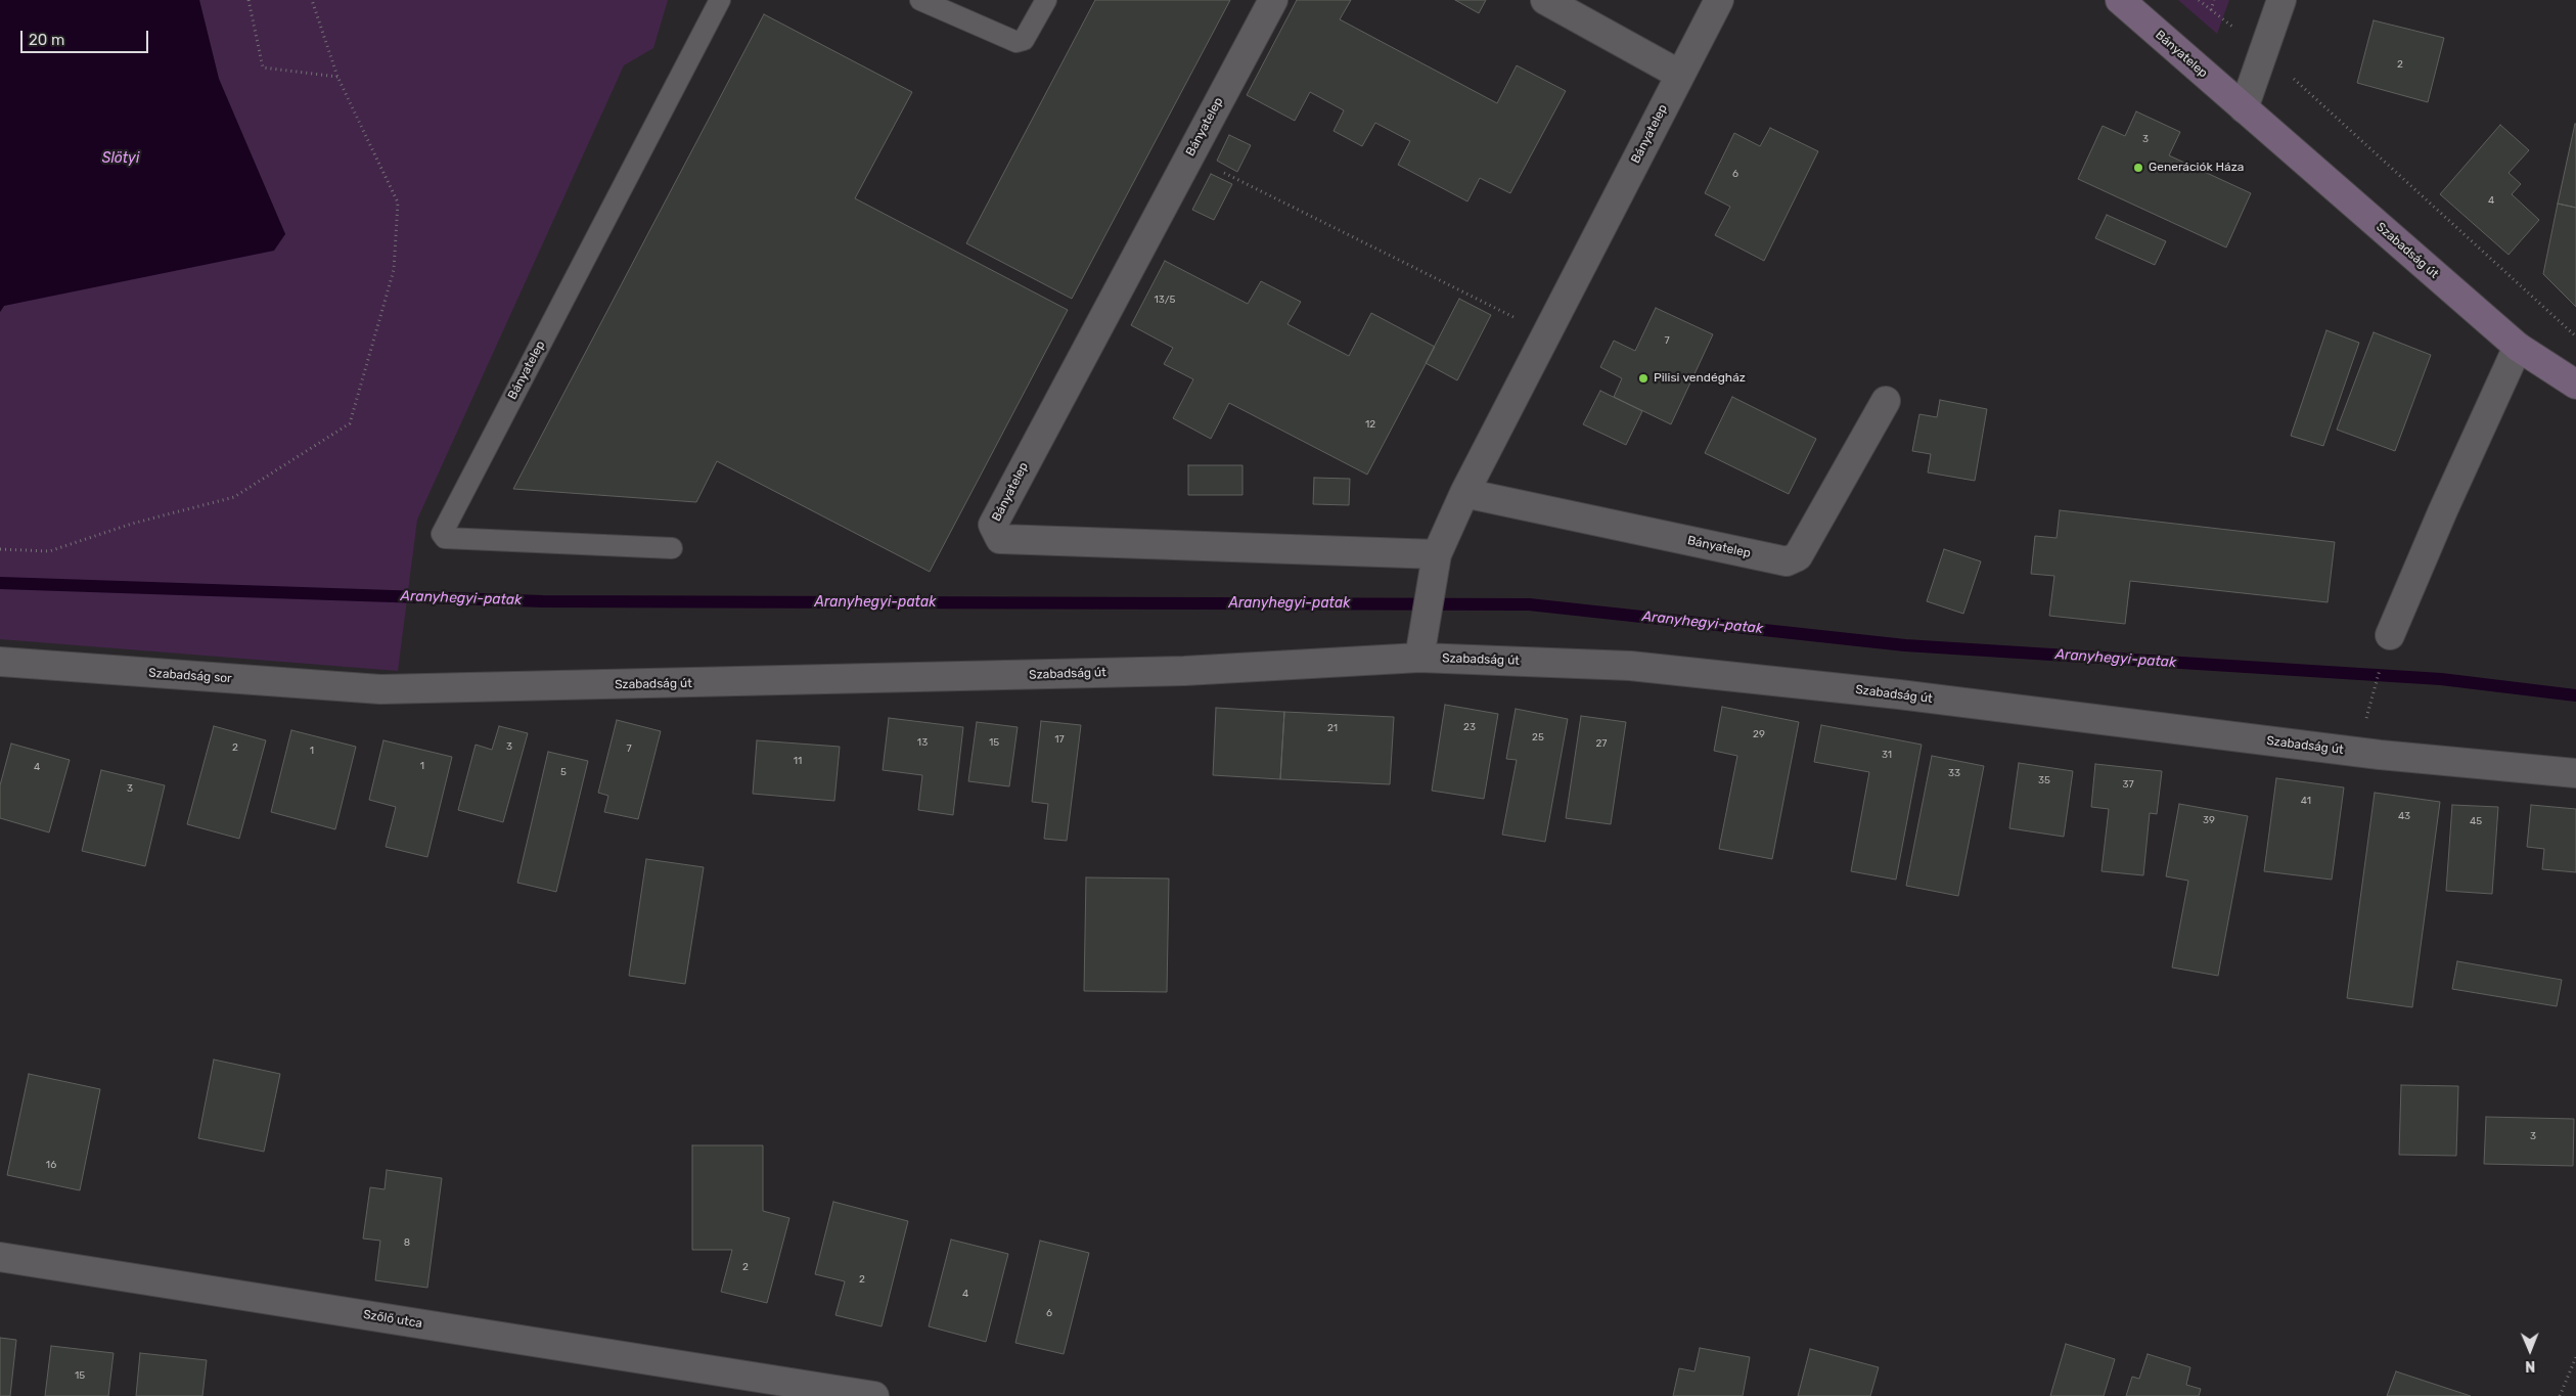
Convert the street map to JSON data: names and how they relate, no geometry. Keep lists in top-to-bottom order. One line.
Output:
{"streets":{"main road":["Bányatelep","Szabadság út"],"street":["Szabadság sor","Szőlő utca"]},"crossings":[["Bányatelep","Szabadság út"],["Szabadság út","Szabadság sor"]],"water":["Slötyi","Aranyhegyi-patak"],"places":["Generációk Háza","Pilisi vendégház"],"house_numbers":["2","3","6","4","13/5","7","12","23","21","29","25","17","13","15","27","3","2","7","1","31","11","1","4","5","33","35","37","3","41","43","39","45","3","16","8","2","2","4","6","15"],"scale_bar":"20 m","north":"bottom"}
